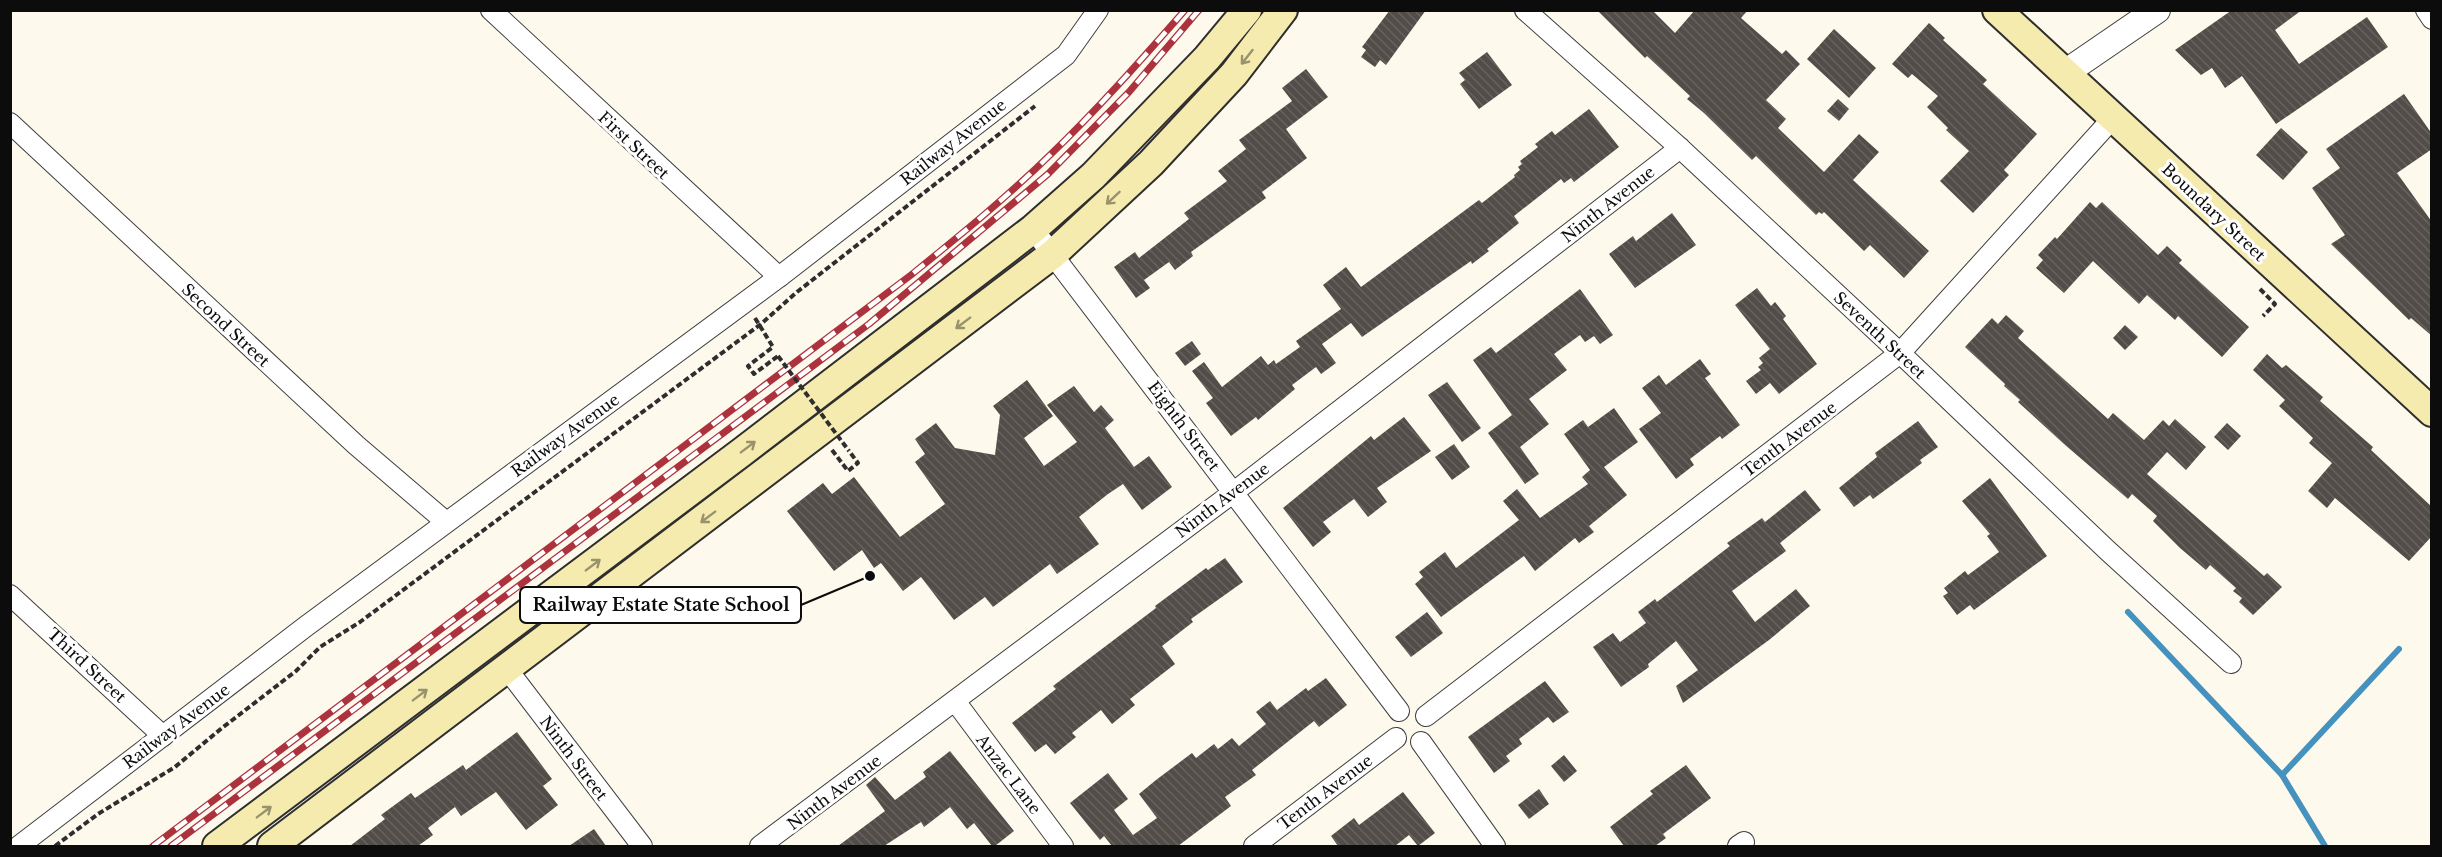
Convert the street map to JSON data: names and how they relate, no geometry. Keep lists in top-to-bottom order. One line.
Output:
{"streets":{"main road":["Boundary Street"],"street":["Railway Avenue","First Street","Ninth Avenue","Second Street","Seventh Street","Eighth Street","Tenth Avenue","Third Street","Ninth Street","Anzac Lane"]},"crossings":[["Railway Avenue","First Street"],["Railway Avenue","Second Street"],["Railway Avenue","Third Street"],["Ninth Avenue","Seventh Street"],["Ninth Avenue","Eighth Street"],["Ninth Avenue","Anzac Lane"],["Boundary Street","Tenth Avenue"],["Seventh Street","Tenth Avenue"],["Eighth Street","Tenth Avenue"]],"places":["Railway Estate State School"]}
